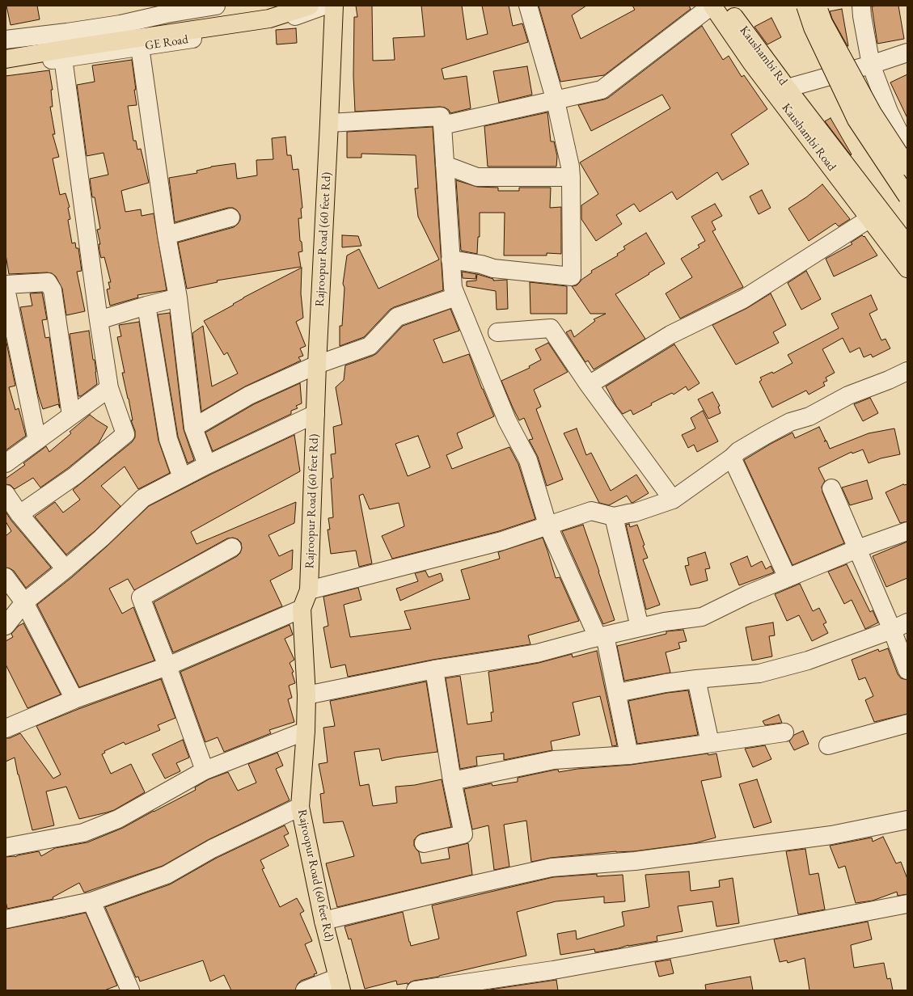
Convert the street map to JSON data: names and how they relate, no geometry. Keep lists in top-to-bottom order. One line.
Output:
{"streets":{"main road":["Kaushambi Rd","Kaushambi Road","Rajroopur Road (60 feet Rd)"],"street":["GE Road"]},"crossings":[["Kaushambi Rd","Kaushambi Road"]]}
